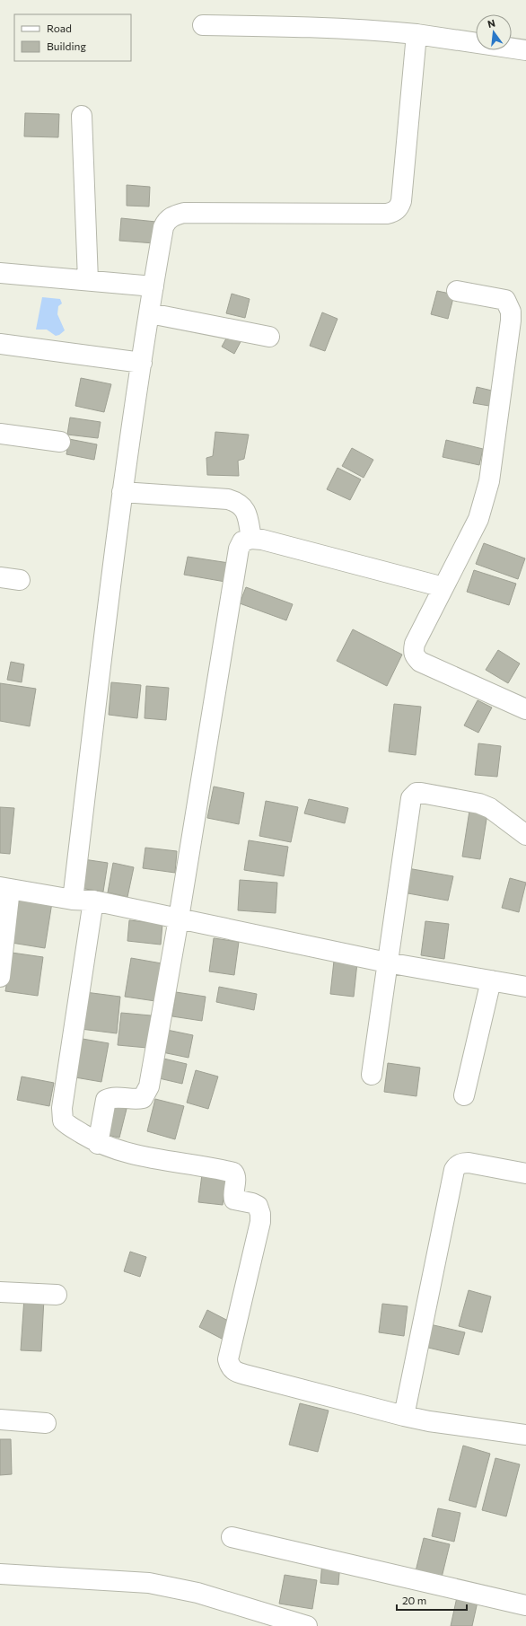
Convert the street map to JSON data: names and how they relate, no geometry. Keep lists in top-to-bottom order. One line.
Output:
{"legend":["Road","Building"],"scale_bar":"20 m","north":"top"}
